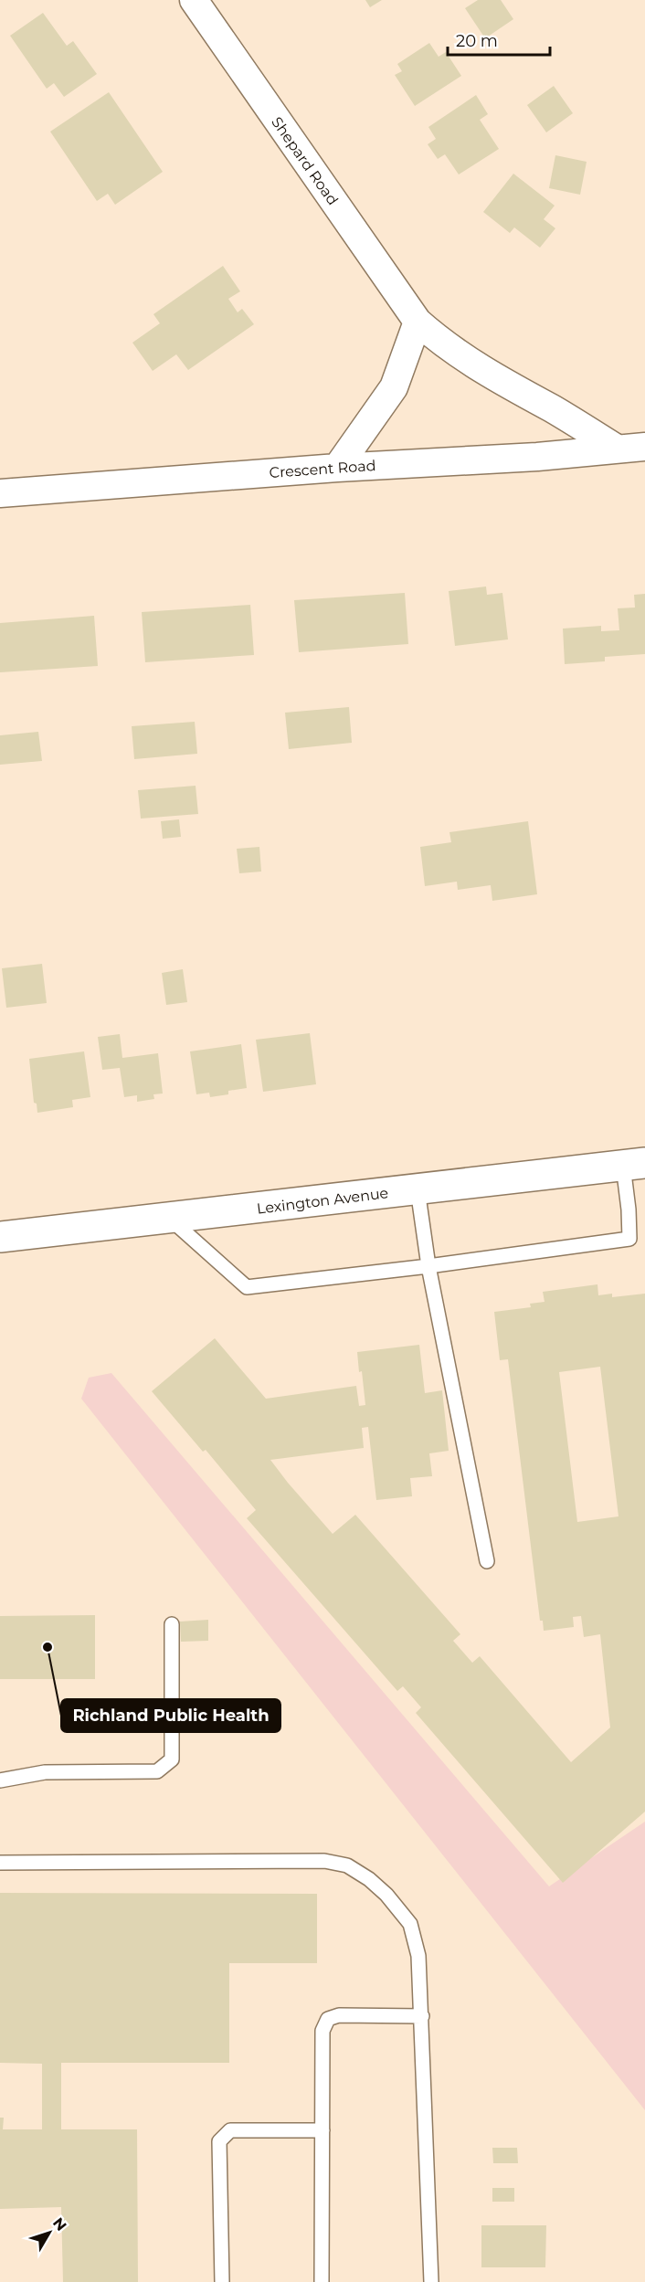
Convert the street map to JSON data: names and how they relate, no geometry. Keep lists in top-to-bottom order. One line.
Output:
{"streets":{"main road":["Lexington Avenue"],"street":["Shepard Road","Crescent Road"]},"crossings":[["Shepard Road","Crescent Road"]],"places":["Richland Public Health"],"scale_bar":"20 m","north":"top right"}
